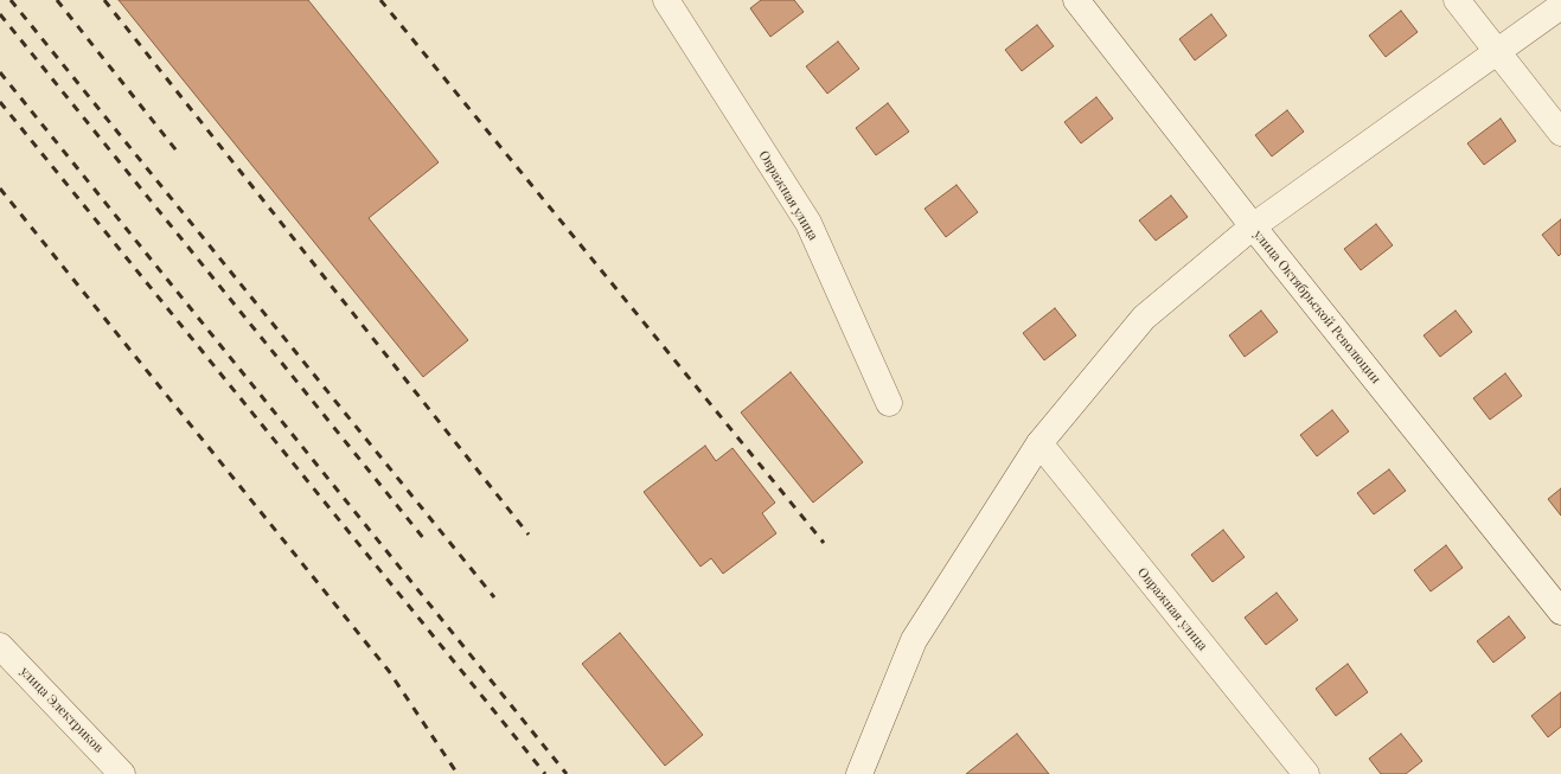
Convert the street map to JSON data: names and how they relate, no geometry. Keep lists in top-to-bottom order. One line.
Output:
{"streets":{"street":["Овражная улица","улица Октябрьской Революции","улица Электриков"]}}
